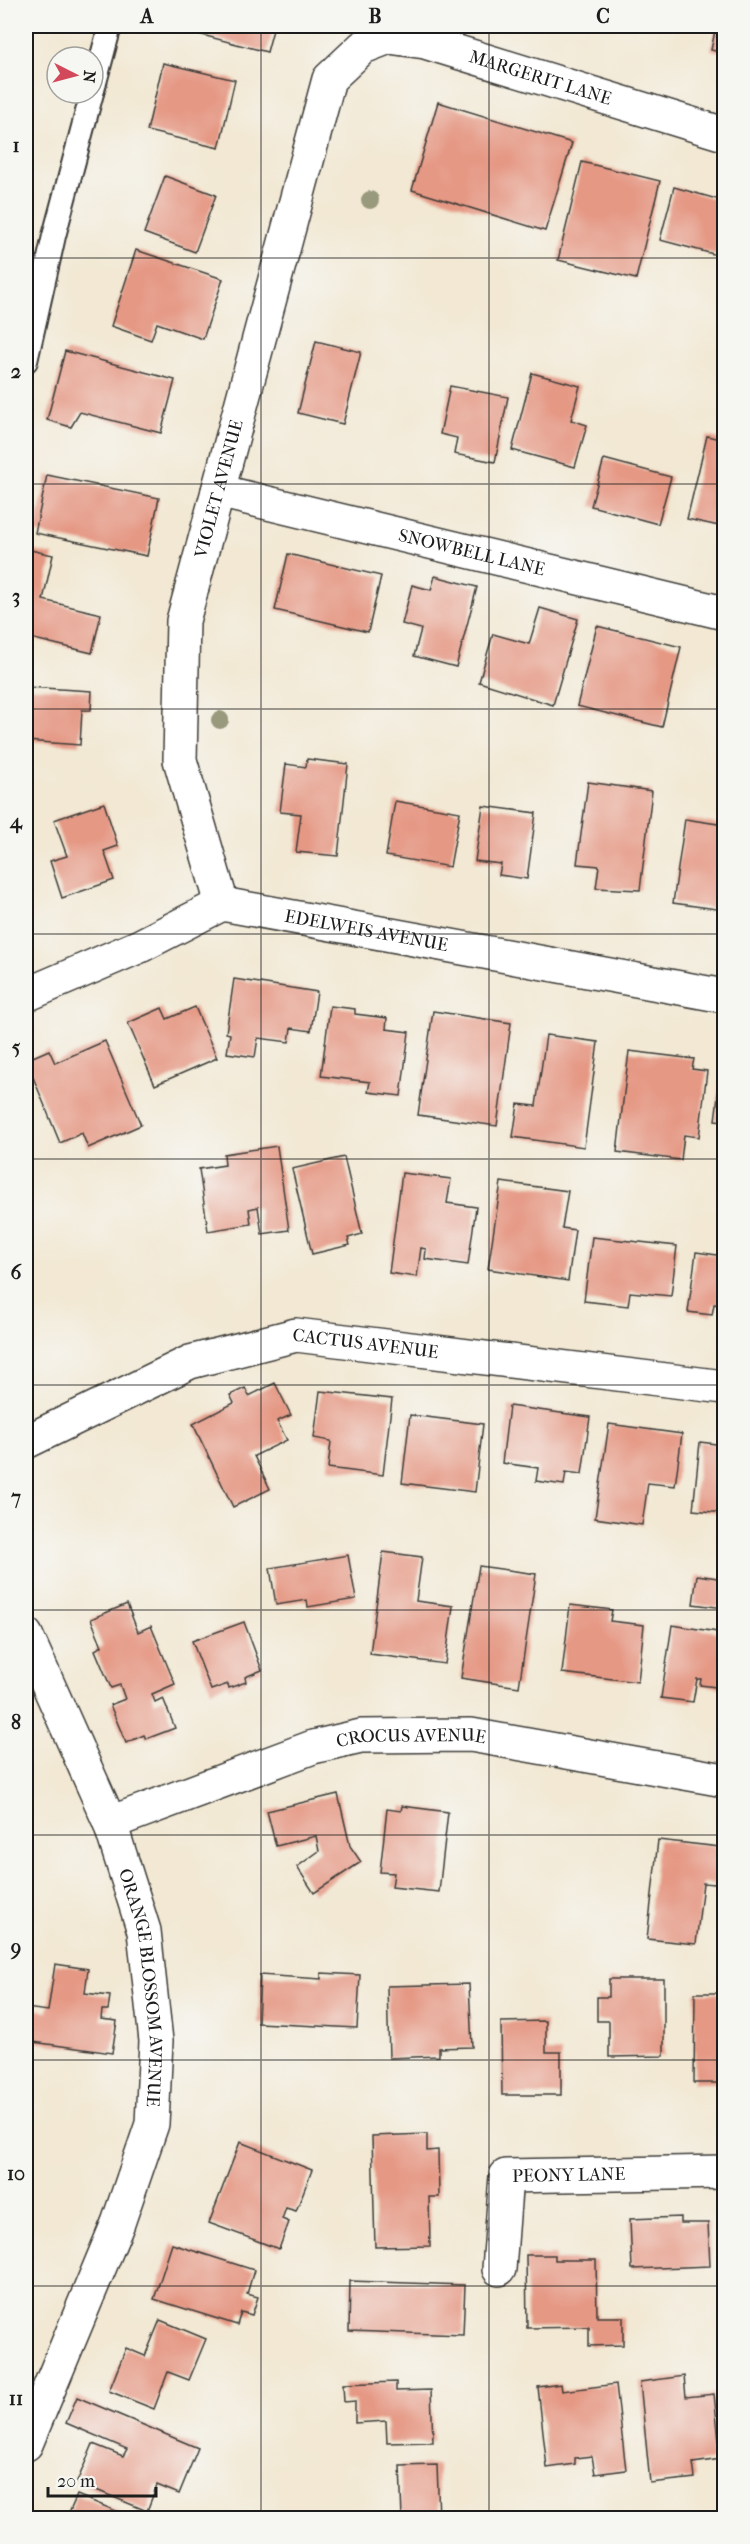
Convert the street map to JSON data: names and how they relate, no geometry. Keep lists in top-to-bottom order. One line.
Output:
{"streets":{"street":["MARGERIT LANE","VIOLET AVENUE","SNOWBELL LANE","EDELWEIS AVENUE","CACTUS AVENUE","CROCUS AVENUE","ORANGE BLOSSOM AVENUE","PEONY LANE"]},"crossings":[["MARGERIT LANE","VIOLET AVENUE"],["VIOLET AVENUE","SNOWBELL LANE"],["VIOLET AVENUE","EDELWEIS AVENUE"],["CROCUS AVENUE","ORANGE BLOSSOM AVENUE"]],"scale_bar":"20 m","north":"right","grid":{"columns":["A","B","C"],"rows":["1","2","3","4","5","6","7","8","9","10","11"]}}
